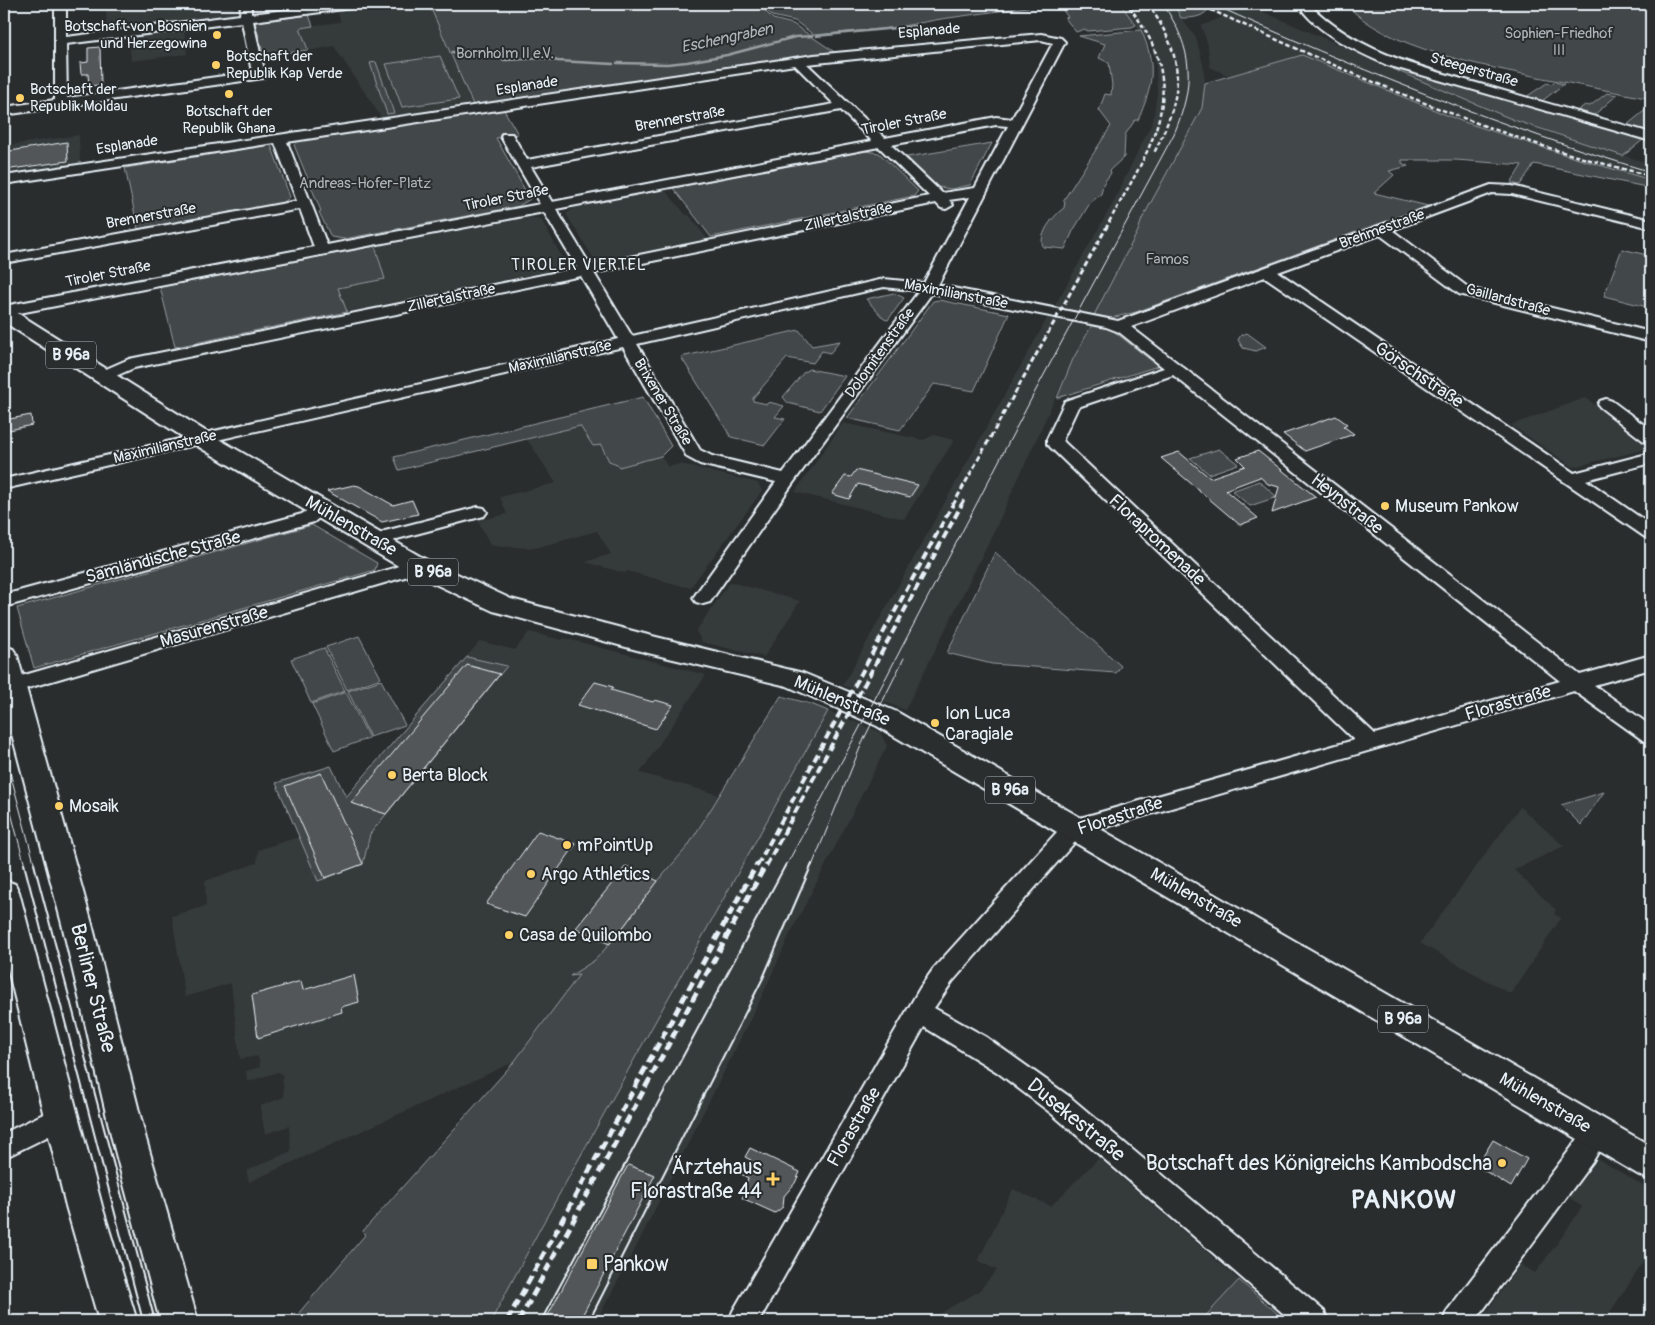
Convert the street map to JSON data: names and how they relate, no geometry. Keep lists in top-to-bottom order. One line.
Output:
{"streets":{"main road":["B 96a","Mühlenstraße","Berliner Straße"],"street":["Esplanade","Steegerstraße","Brennerstraße","Tiroler Straße","Zillertalstraße","Brehmestraße","Maximilianstraße","Gaillardstraße","Dolomitenstraße","Görschstraße","Brixener Straße","Heynstraße","Florapromenade","Samländische Straße","Masurenstraße","Florastraße","Dusekestraße"]},"crossings":[["Esplanade","Dolomitenstraße"],["Brennerstraße","Brixener Straße"],["Tiroler Straße","Dolomitenstraße"],["Tiroler Straße","Brixener Straße"],["Tiroler Straße","Mühlenstraße"],["Zillertalstraße","Dolomitenstraße"],["Zillertalstraße","Brixener Straße"],["Zillertalstraße","Mühlenstraße"],["Brehmestraße","Maximilianstraße"],["Brehmestraße","Gaillardstraße"],["Brehmestraße","Görschstraße"],["Brehmestraße","Heynstraße"],["Maximilianstraße","Dolomitenstraße"],["Maximilianstraße","Brixener Straße"],["Maximilianstraße","Heynstraße"],["Maximilianstraße","Mühlenstraße"],["Dolomitenstraße","Brixener Straße"],["Heynstraße","Florapromenade"],["Heynstraße","Florastraße"],["Mühlenstraße","Samländische Straße"],["Mühlenstraße","Masurenstraße"],["Mühlenstraße","Florastraße"],["Florapromenade","Florastraße"],["Masurenstraße","Berliner Straße"],["Florastraße","Dusekestraße"]],"districts":["TIROLER VIERTEL","PANKOW"],"water":["Eschengraben"],"parks":["Sophien-Friedhof III","Bornholm II e.V.","Andreas-Hofer-Platz","Famos"],"places":{"other":["Botschaft von Bosnien und Herzegowina","Botschaft der Republik Kap Verde","Botschaft der Republik Ghana","Botschaft der Republik Moldau","Museum Pankow","Ion Luca Caragiale","Berta Block","Mosaik","mPointUp","Argo Athletics","Casa de Quilombo","Botschaft des Königreichs Kambodscha"],"health":["Ärztehaus Florastraße 44"],"transit":["Pankow"]}}
